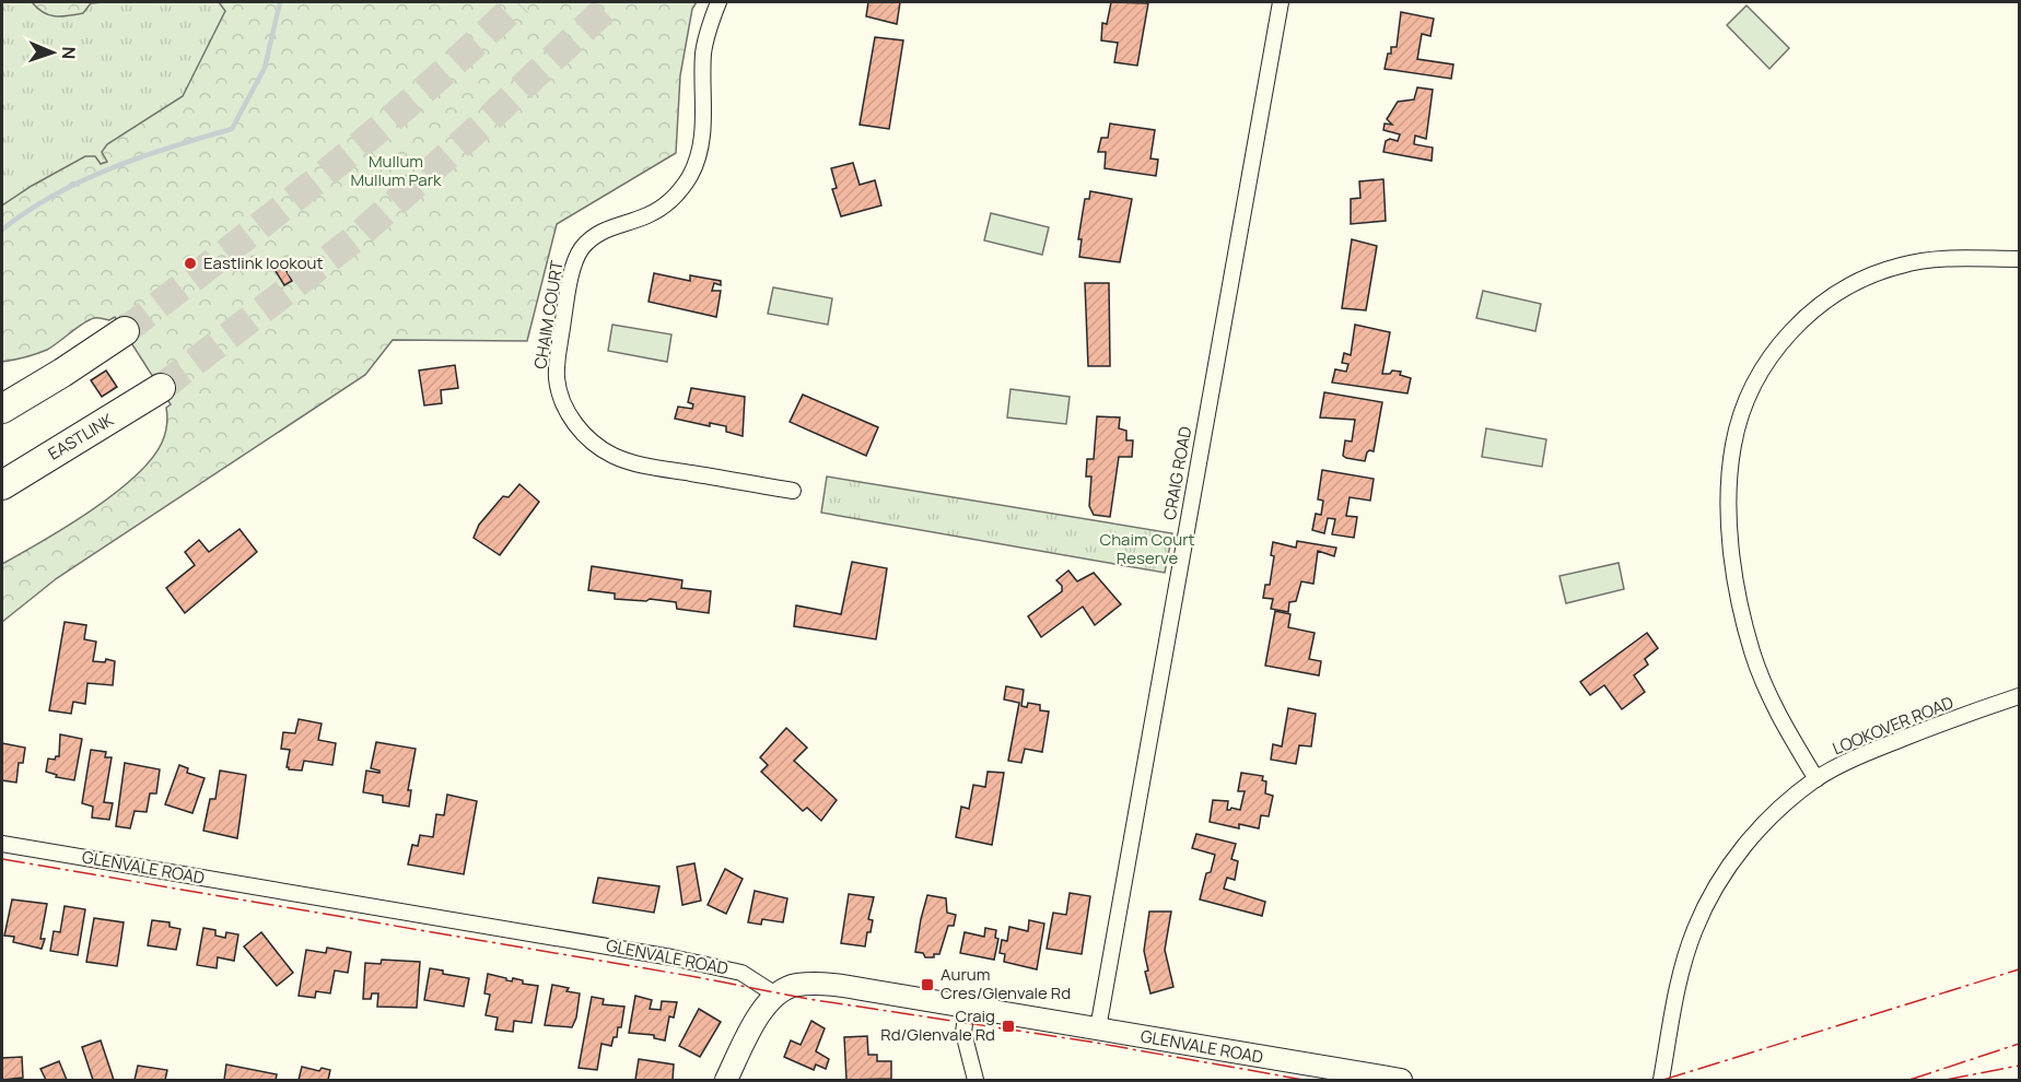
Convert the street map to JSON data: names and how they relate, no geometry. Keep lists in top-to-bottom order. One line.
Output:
{"streets":{"highway":["EASTLINK"],"street":["CHAIM COURT","CRAIG ROAD","LOOKOVER ROAD","GLENVALE ROAD"]},"crossings":[["CRAIG ROAD","GLENVALE ROAD"]],"parks":["Mullum Mullum Park","Chaim Court Reserve"],"places":{"other":["Eastlink lookout"],"transit":["Aurum Cres/Glenvale Rd","Craig Rd/Glenvale Rd"]},"north":"right"}
